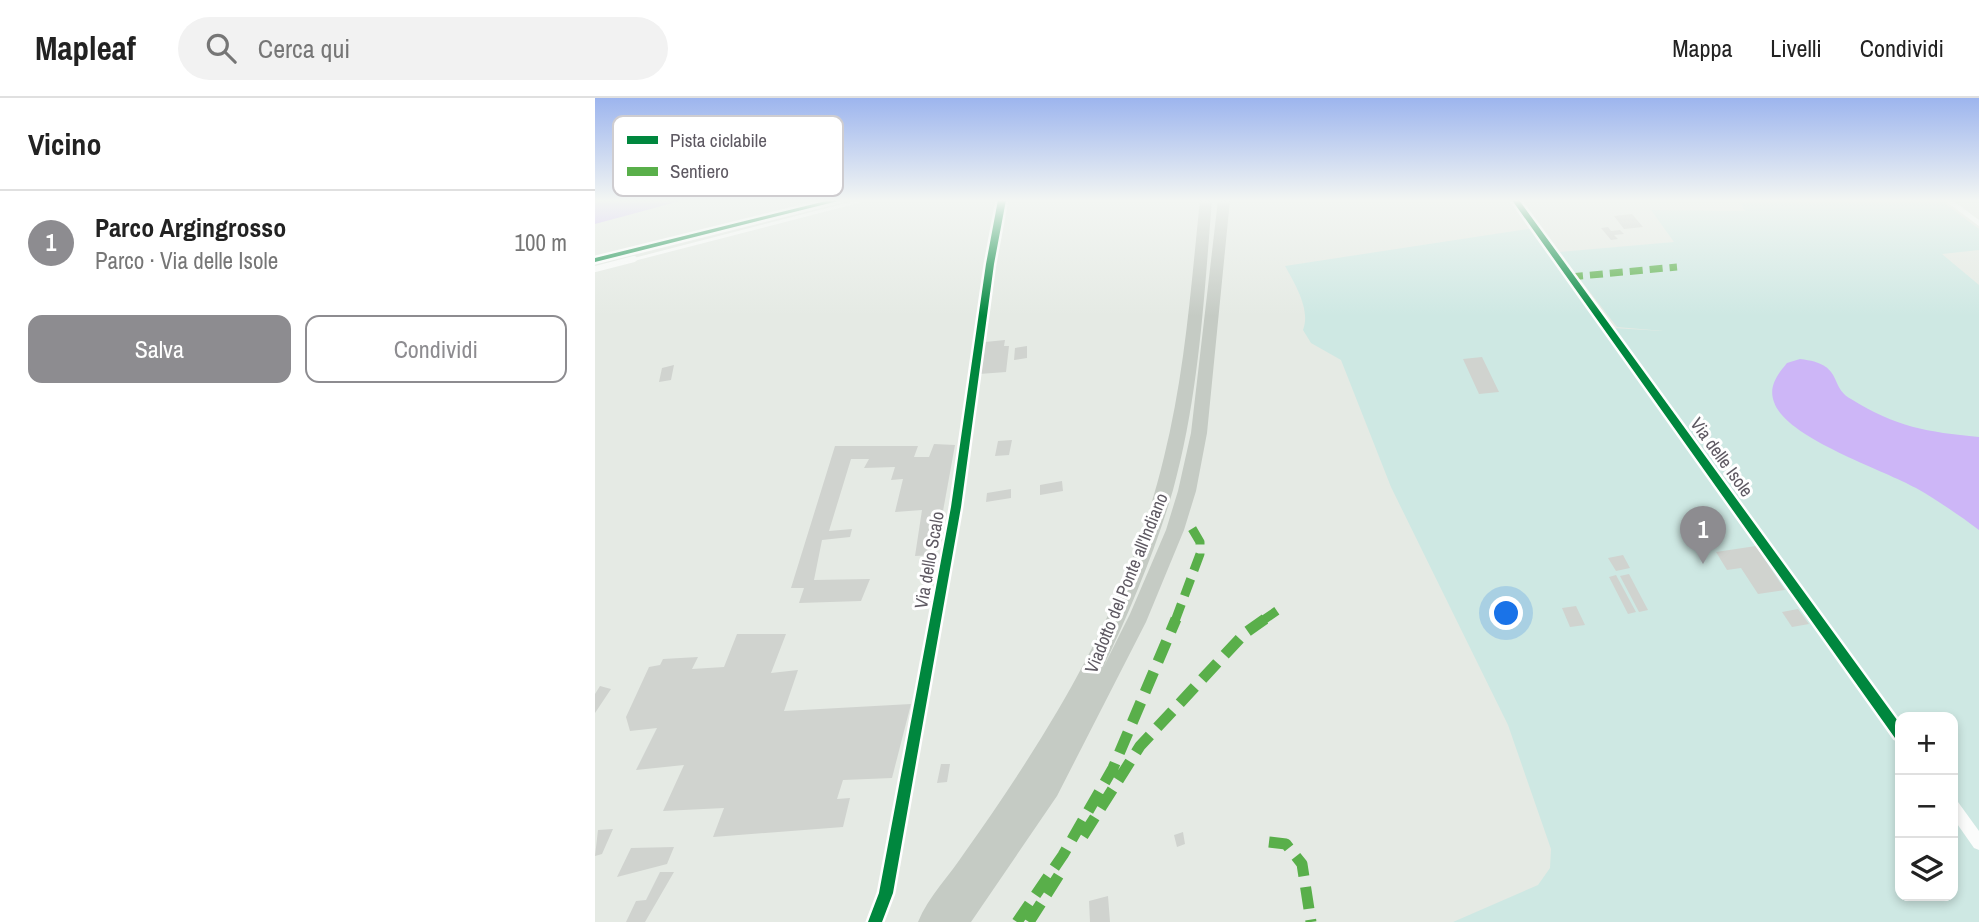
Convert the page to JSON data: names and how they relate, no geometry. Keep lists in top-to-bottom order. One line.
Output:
{"streets":{"highway":["Viadotto del Ponte all'Indiano"],"street":["Via delle Isole","Via dello Scalo"]},"legend":["Pista ciclabile","Sentiero"],"page":{"header":"Mapleaf","search":"Cerca qui","nav":["Mappa","Livelli","Condividi"],"heading":"Vicino","list":[{"mark":"1","name":"Parco Argingrosso","note":"Parco · Via delle Isole","value":"100 m"}],"buttons":["Salva","Condividi"],"pins":"1","map_buttons":["+","−"]}}
